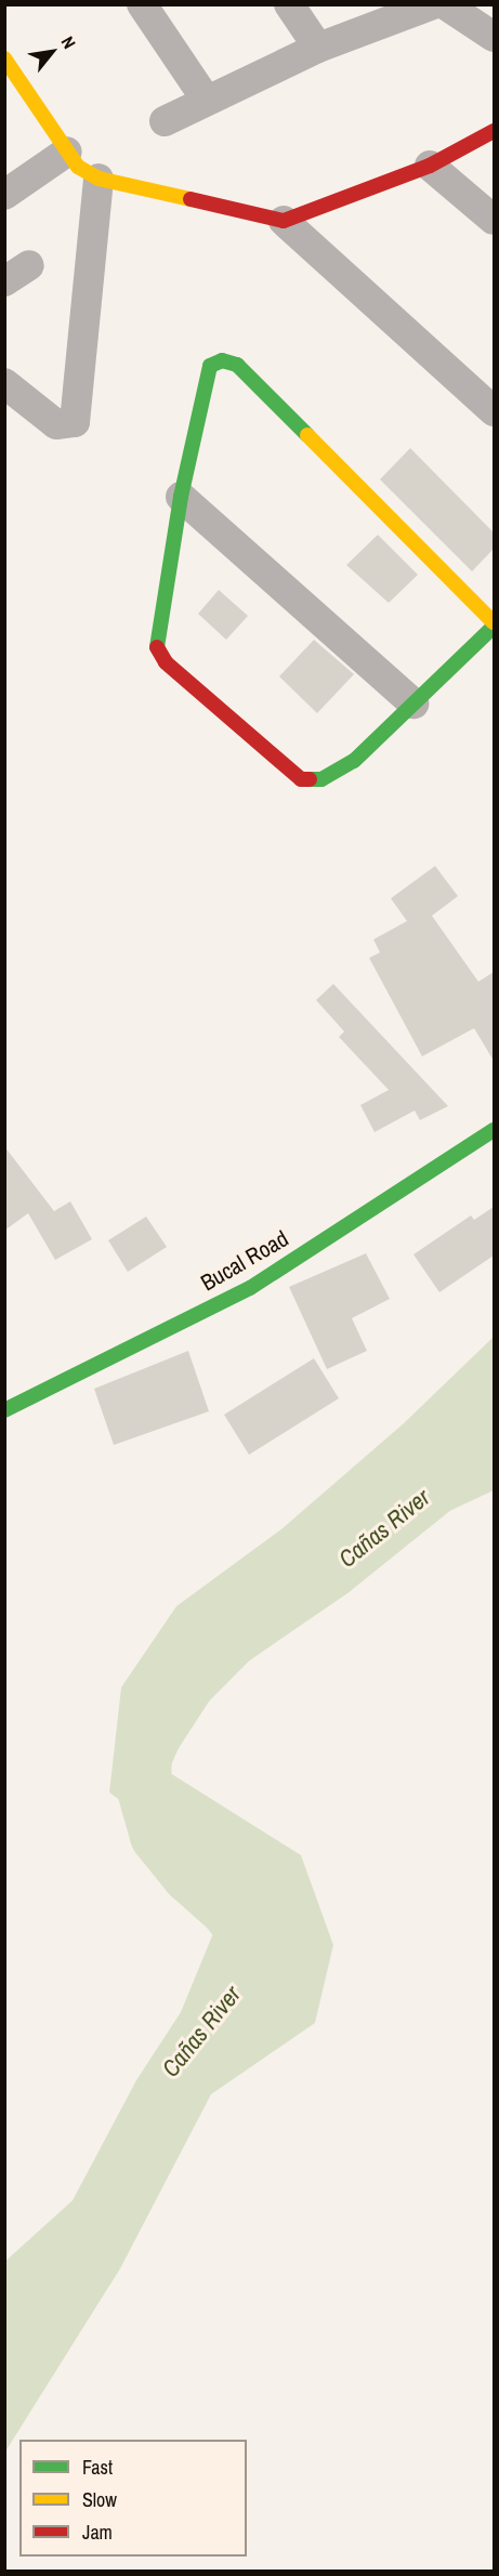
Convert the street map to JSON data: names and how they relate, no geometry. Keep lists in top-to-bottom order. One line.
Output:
{"streets":{"street":["Bucal Road"]},"water":["Cañas River"],"legend":["Fast","Slow","Jam"],"north":"top right"}
